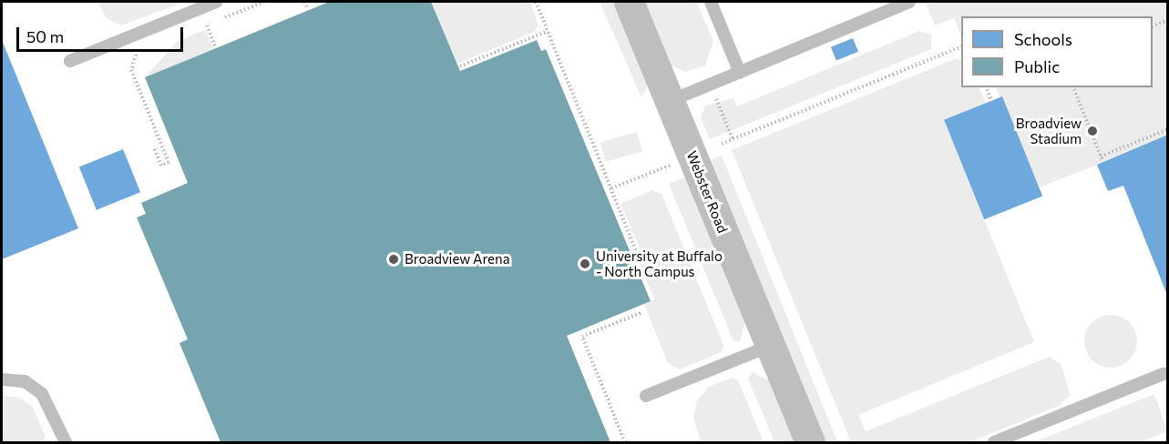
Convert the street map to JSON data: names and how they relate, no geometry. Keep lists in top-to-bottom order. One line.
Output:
{"streets":{"street":["Webster Road"]},"places":["Broadview Stadium","Broadview Arena","University at Buffalo - North Campus"],"legend":["Schools","Public"],"scale_bar":"50 m"}
